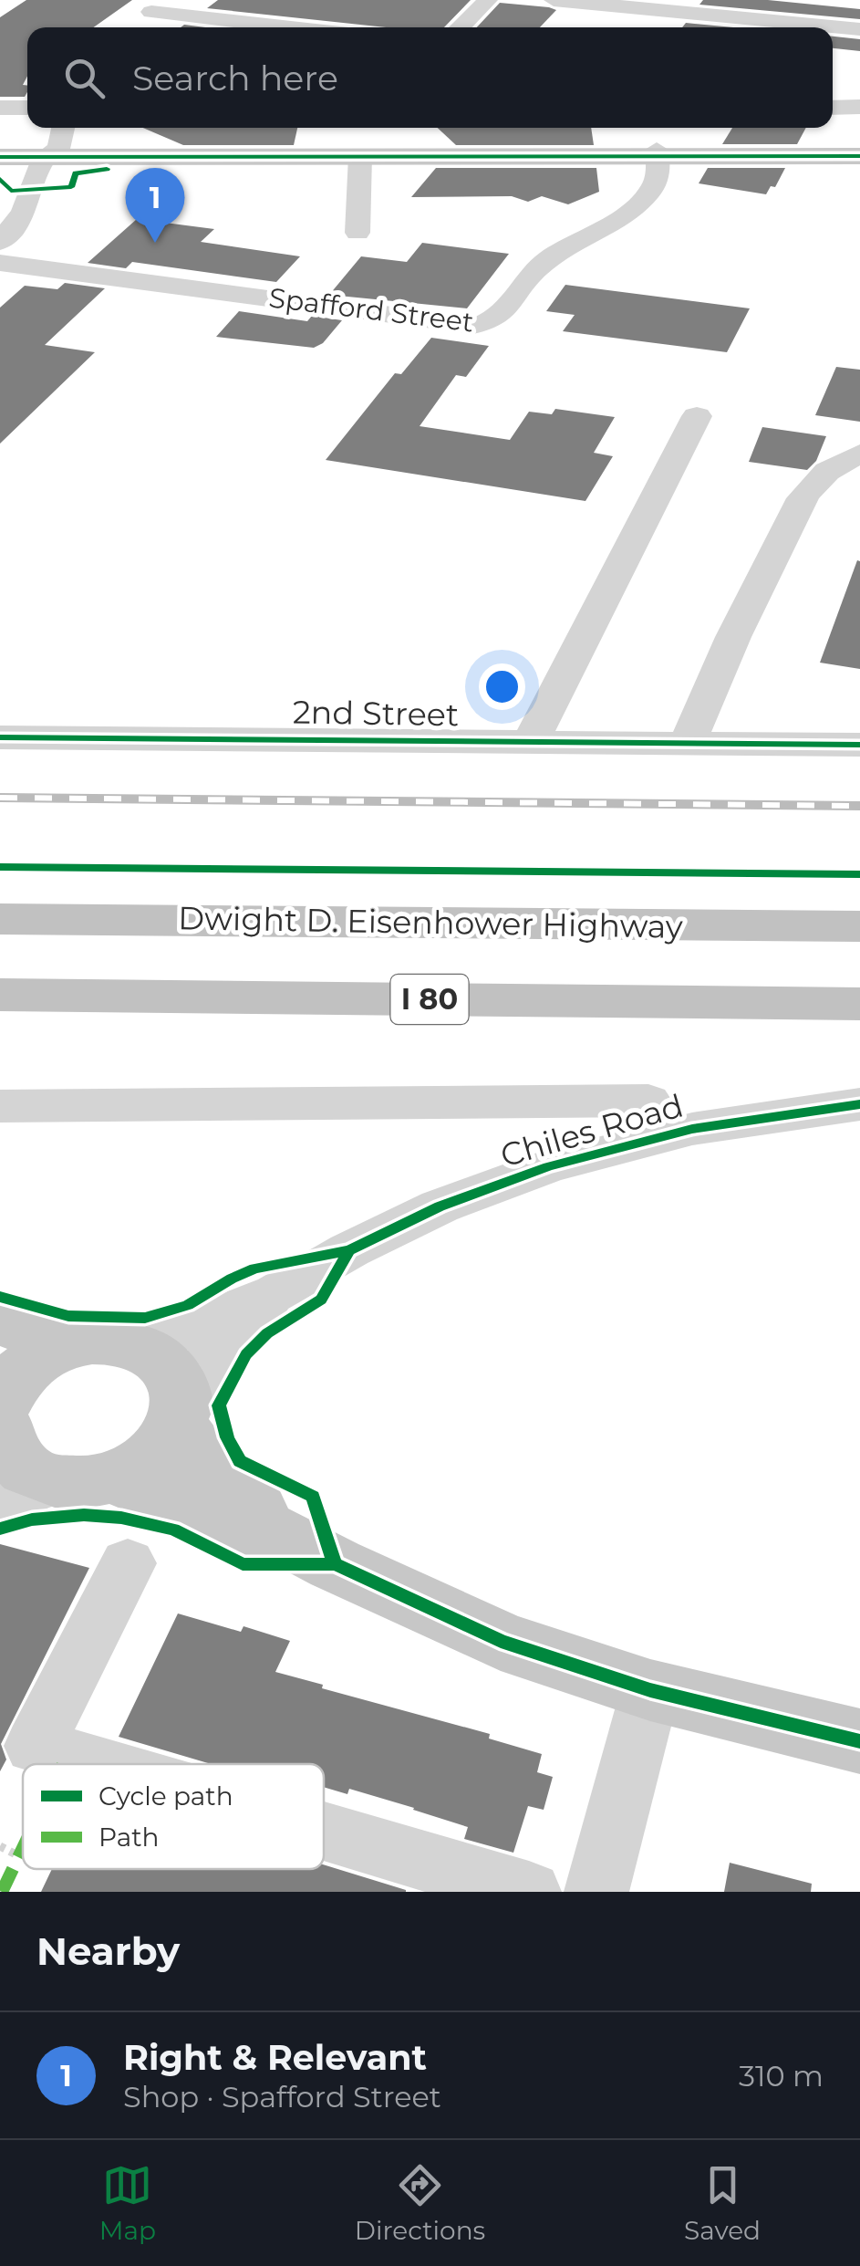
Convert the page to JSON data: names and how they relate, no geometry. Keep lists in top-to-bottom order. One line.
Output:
{"streets":{"highway":["Dwight D. Eisenhower Highway","I 80"],"street":["Spafford Street","2nd Street","Chiles Road"]},"legend":["Cycle path","Path"],"page":{"search":"Search here","pins":"1","heading":"Nearby","list":[{"mark":"1","name":"Right & Relevant","note":"Shop · Spafford Street","value":"310 m"}],"nav":["Map","Directions","Saved"]}}
